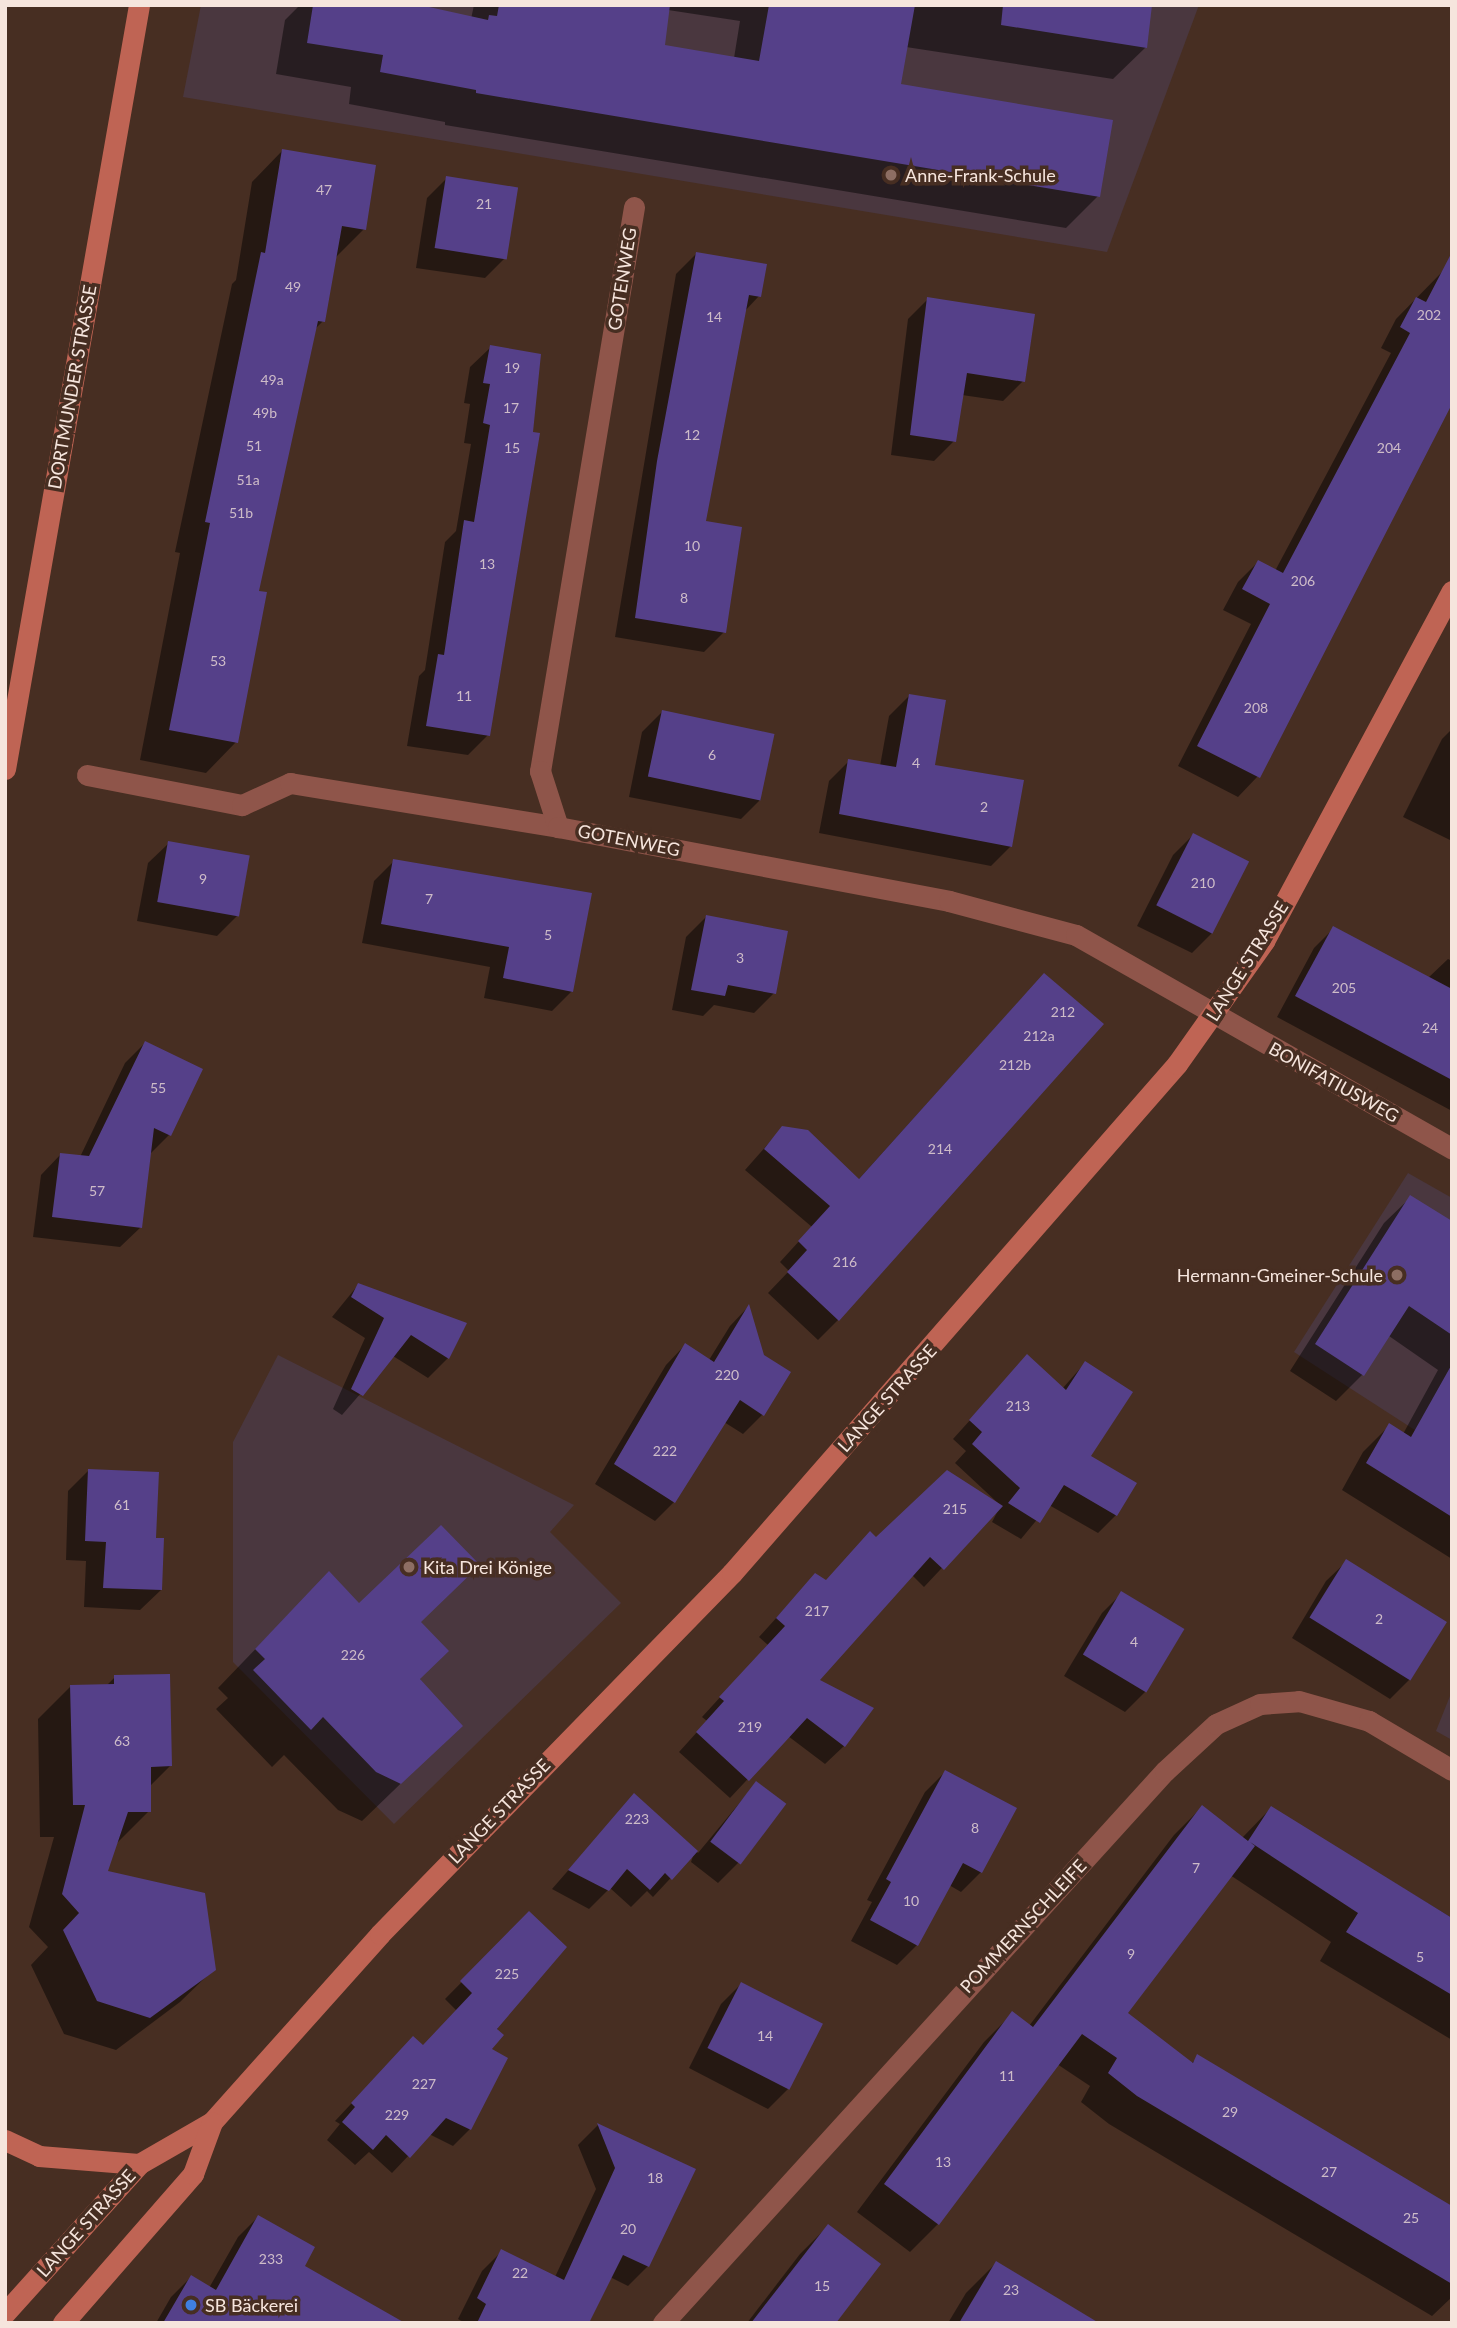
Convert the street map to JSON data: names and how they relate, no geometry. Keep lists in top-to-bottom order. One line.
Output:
{"streets":{"street":["GOTENWEG","DORTMUNDER STRASSE","LANGE STRASSE","BONIFATIUSWEG","POMMERNSCHLEIFE"]},"crossings":[["GOTENWEG","LANGE STRASSE"],["GOTENWEG","BONIFATIUSWEG"],["LANGE STRASSE","BONIFATIUSWEG"]],"places":["Anne-Frank-Schule","Hermann-Gmeiner-Schule","Kita Drei Könige","SB Bäckerei"],"house_numbers":["47","21","49","202","14","19","49a","17","49b","12","51","15","204","51a","51b","10","13","206","8","53","11","208","6","4","2","9","210","7","5","3","205","212","24","212a","212b","55","214","57","216","220","213","222","61","215","217","2","4","226","219","63","223","8","7","10","9","5","225","14","11","227","29","229","13","27","18","25","20","233","22","15","23"]}
